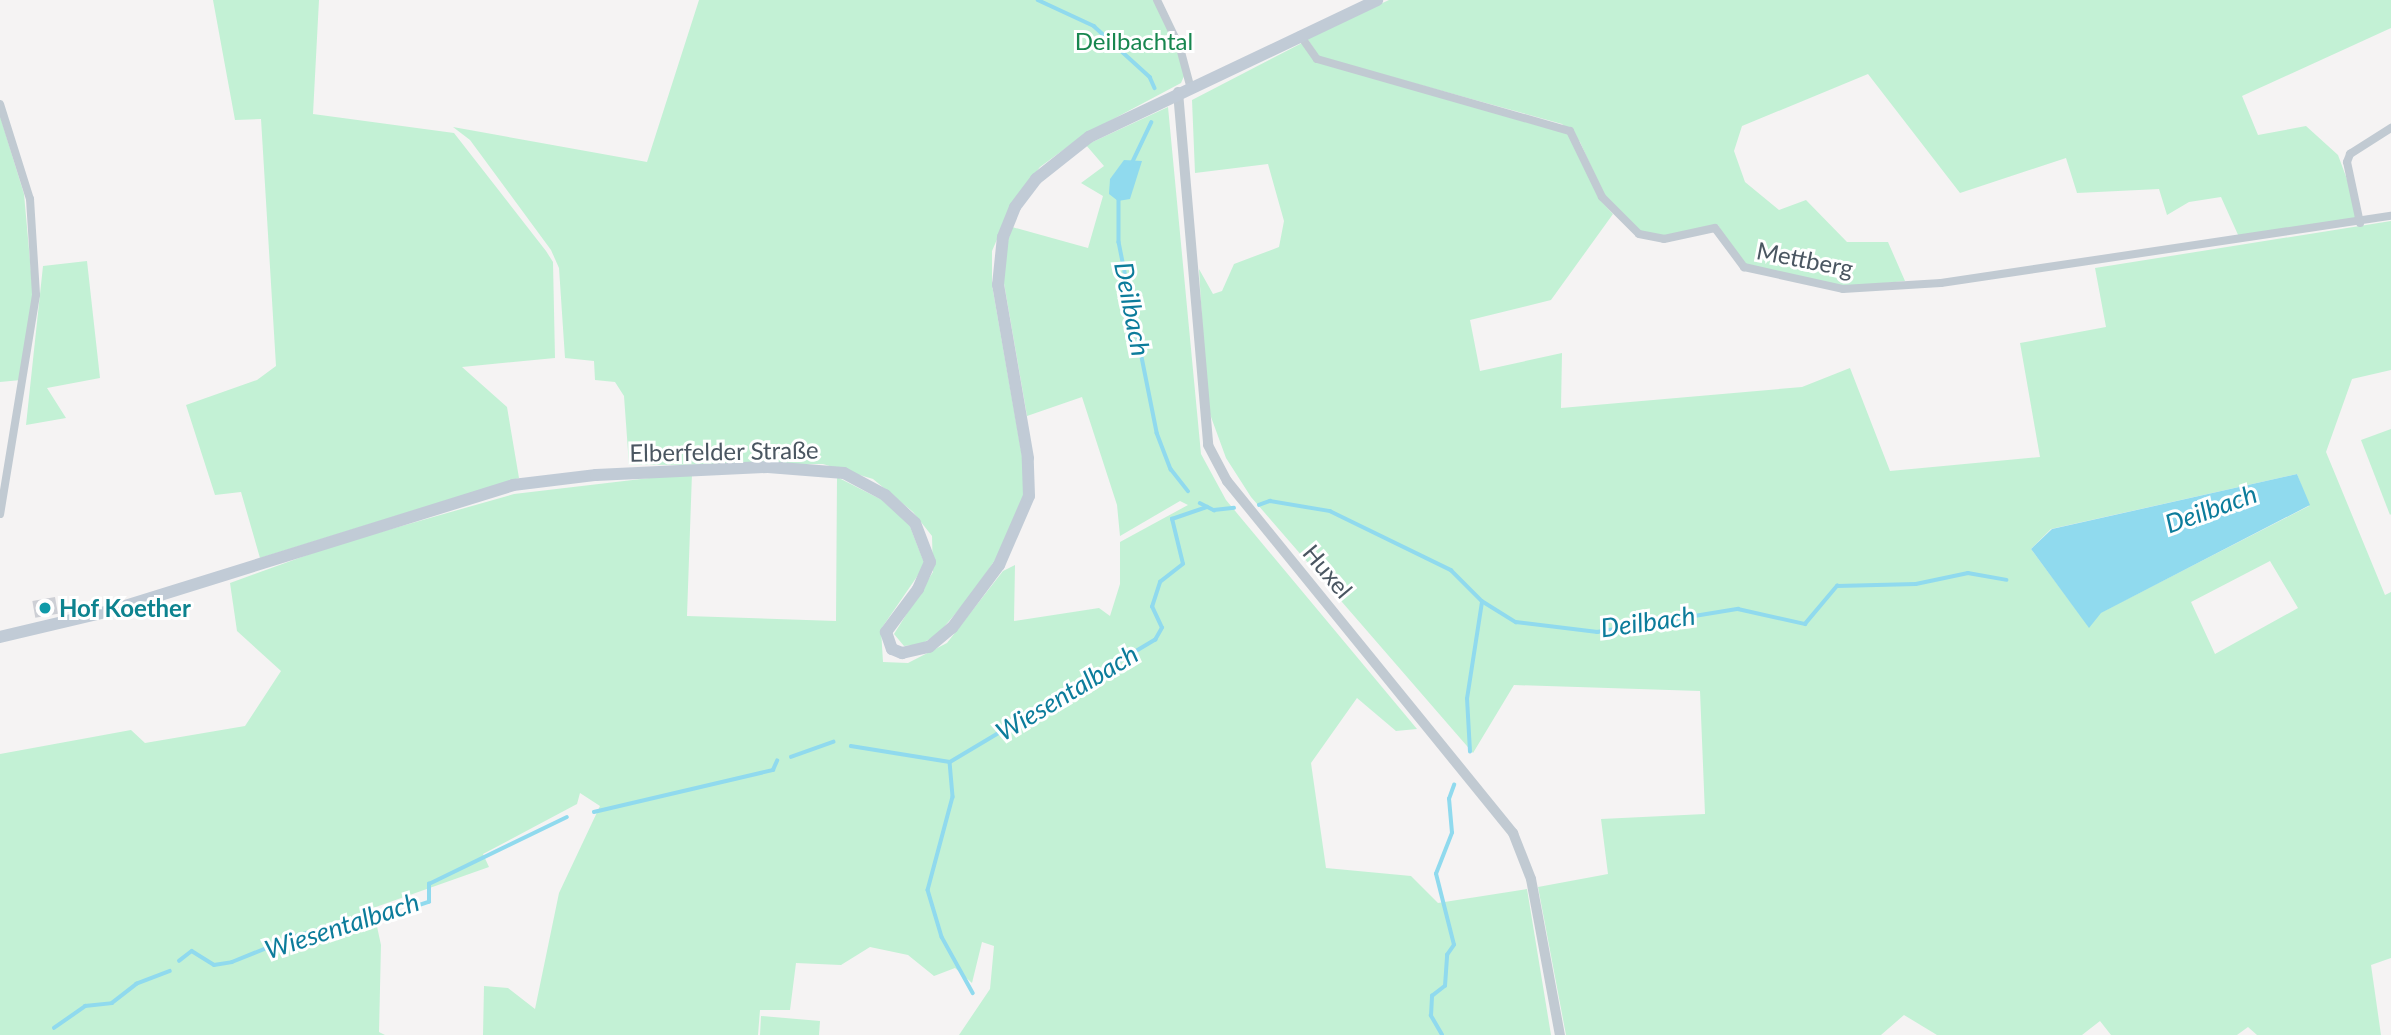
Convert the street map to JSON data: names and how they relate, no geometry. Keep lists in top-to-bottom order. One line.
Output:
{"streets":{"main road":["Elberfelder Straße"],"street":["Mettberg","Huxel"]},"crossings":[["Mettberg","Elberfelder Straße"],["Elberfelder Straße","Huxel"]],"water":["Deilbach","Wiesentalbach"],"parks":["Deilbachtal"],"places":["Hof Koether"]}
